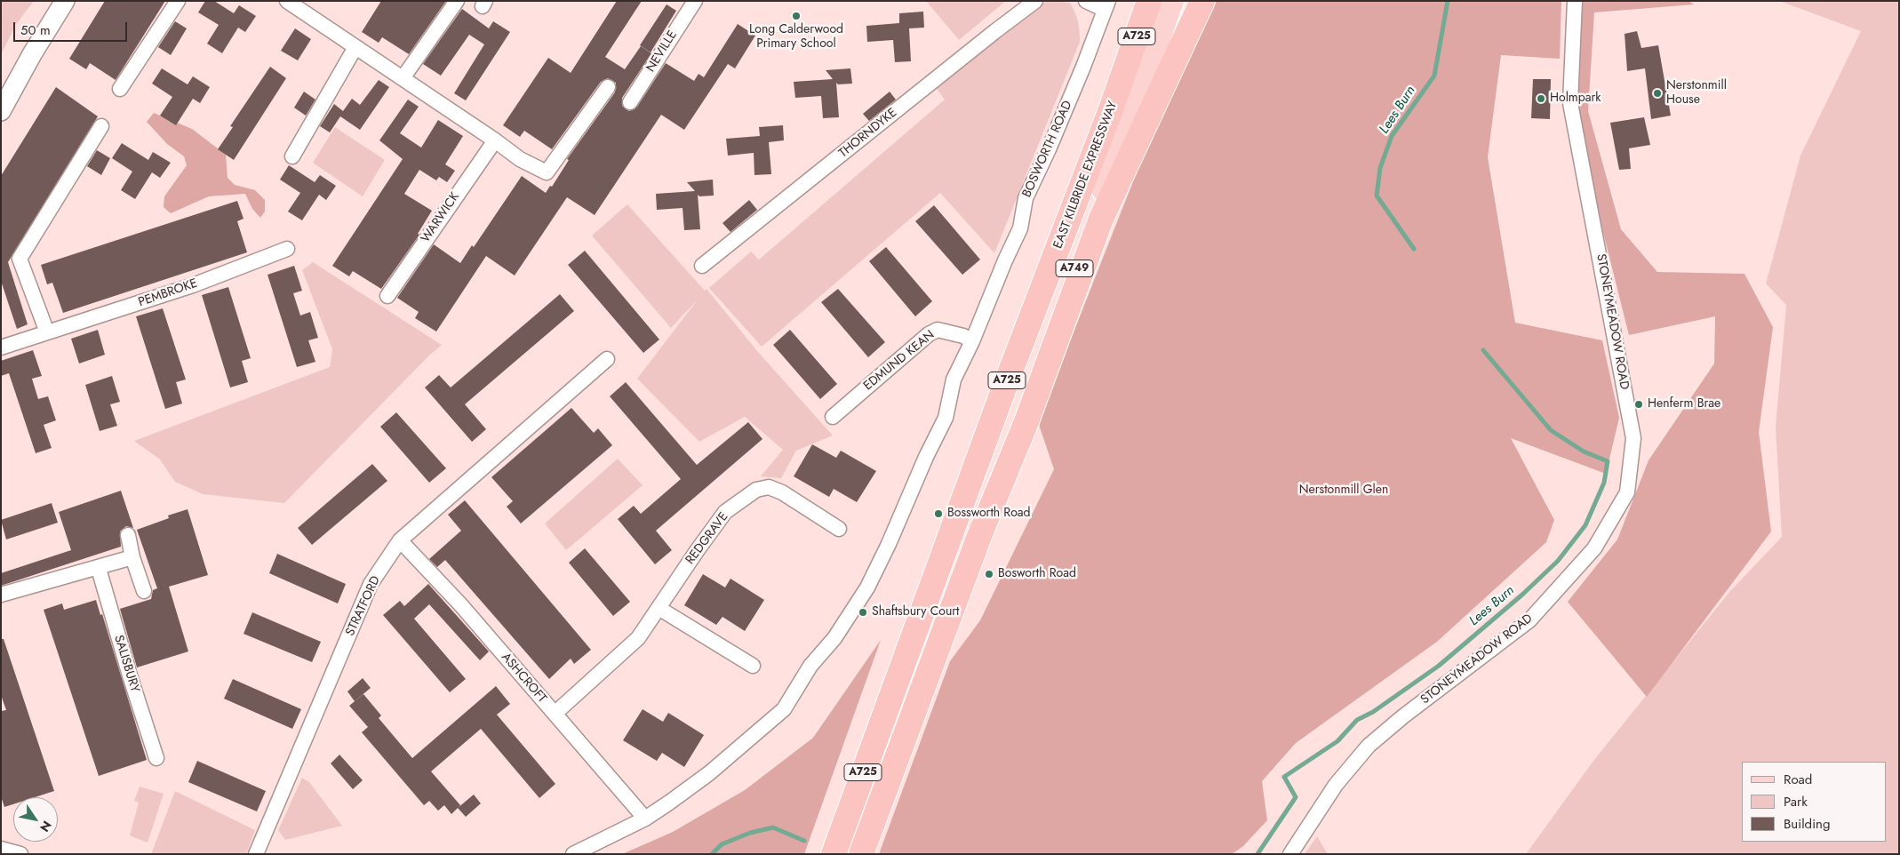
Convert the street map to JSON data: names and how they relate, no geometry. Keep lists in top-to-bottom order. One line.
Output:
{"streets":{"highway":["A725","EAST KILBRIDE EXPRESSWAY"],"main road":["A749"],"street":["NEVILLE","THORNDYKE","BOSWORTH ROAD","WARWICK","PEMBROKE","STONEYMEADOW ROAD","EDMUND KEAN","REDGRAVE","STRATFORD","SALISBURY","ASHCROFT"]},"crossings":[["BOSWORTH ROAD","EDMUND KEAN"],["BOSWORTH ROAD","ASHCROFT"],["REDGRAVE","ASHCROFT"],["STRATFORD","ASHCROFT"]],"water":["Lees Burn"],"parks":["Nerstonmill Glen"],"places":["Long Calderwood Primary School","Nerstonmill House","Holmpark","Henferm Brae","Bossworth Road","Bosworth Road","Shaftsbury Court"],"legend":["Road","Park","Building"],"scale_bar":"50 m","north":"bottom right"}
